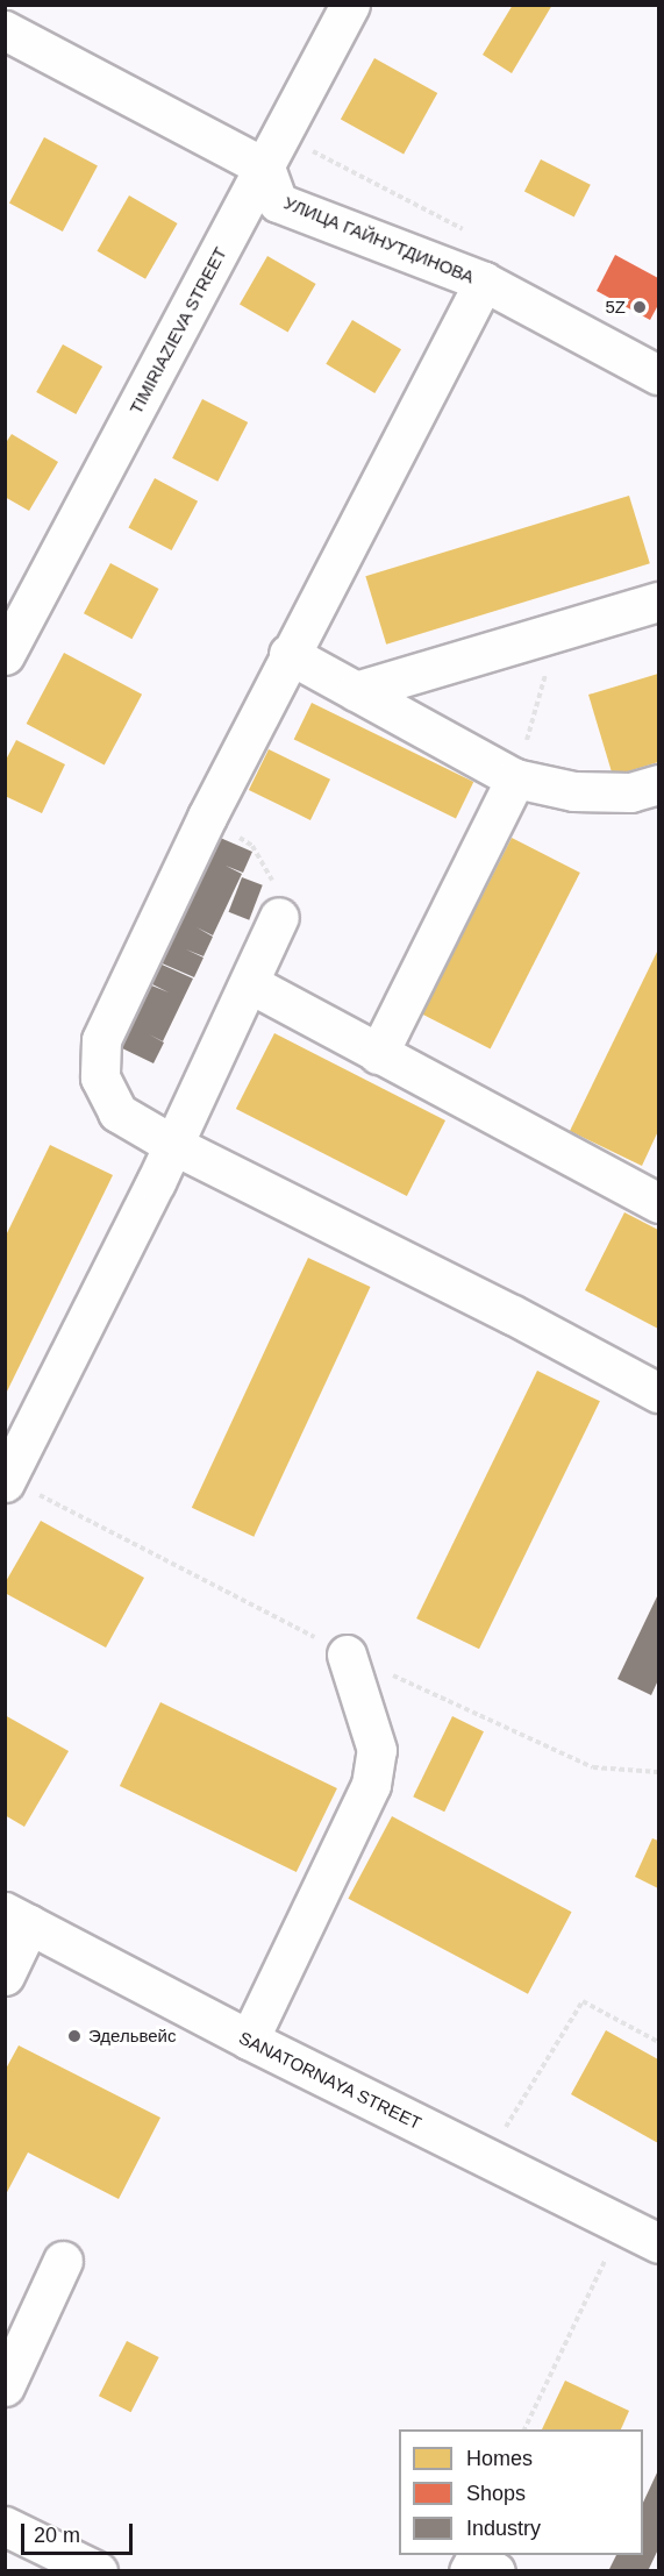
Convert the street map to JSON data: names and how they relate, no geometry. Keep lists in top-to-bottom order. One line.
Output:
{"streets":{"street":["УЛИЦА ГАЙНУТДИНОВА","TIMIRIAZIEVA STREET","SANATORNAYA STREET"]},"crossings":[["УЛИЦА ГАЙНУТДИНОВА","TIMIRIAZIEVA STREET"]],"places":["5Z","Эдельвейс"],"legend":["Homes","Shops","Industry"],"scale_bar":"20 m"}
